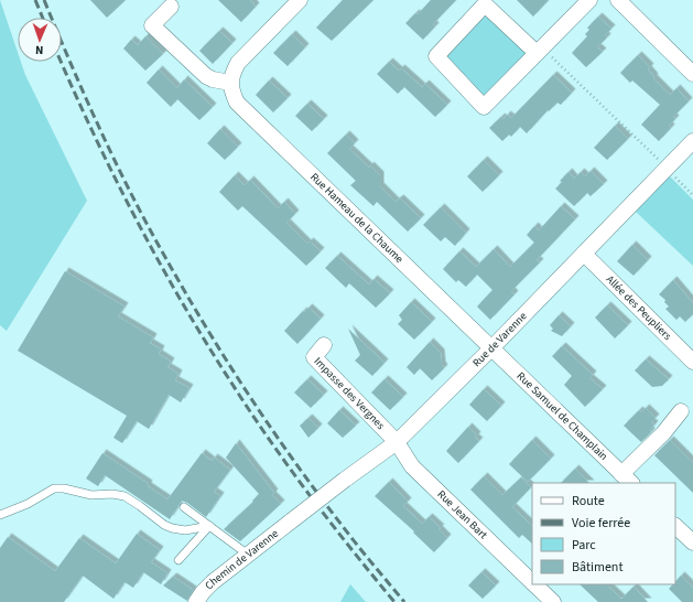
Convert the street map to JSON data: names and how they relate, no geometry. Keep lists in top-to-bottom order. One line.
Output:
{"streets":{"street":["Rue Hameau de la Chaume","Allée des Peupliers","Rue de Varenne","Impasse des Vergnes","Rue Samuel de Champlain","Rue Jean Bart","Chemin de Varenne"]},"crossings":[["Rue Hameau de la Chaume","Rue de Varenne"],["Rue Hameau de la Chaume","Rue Samuel de Champlain"],["Allée des Peupliers","Rue de Varenne"],["Rue de Varenne","Impasse des Vergnes"],["Rue de Varenne","Rue Samuel de Champlain"],["Rue de Varenne","Rue Jean Bart"],["Rue de Varenne","Chemin de Varenne"],["Impasse des Vergnes","Rue Jean Bart"]],"legend":["Route","Voie ferrée","Parc","Bâtiment"],"north":"bottom"}
